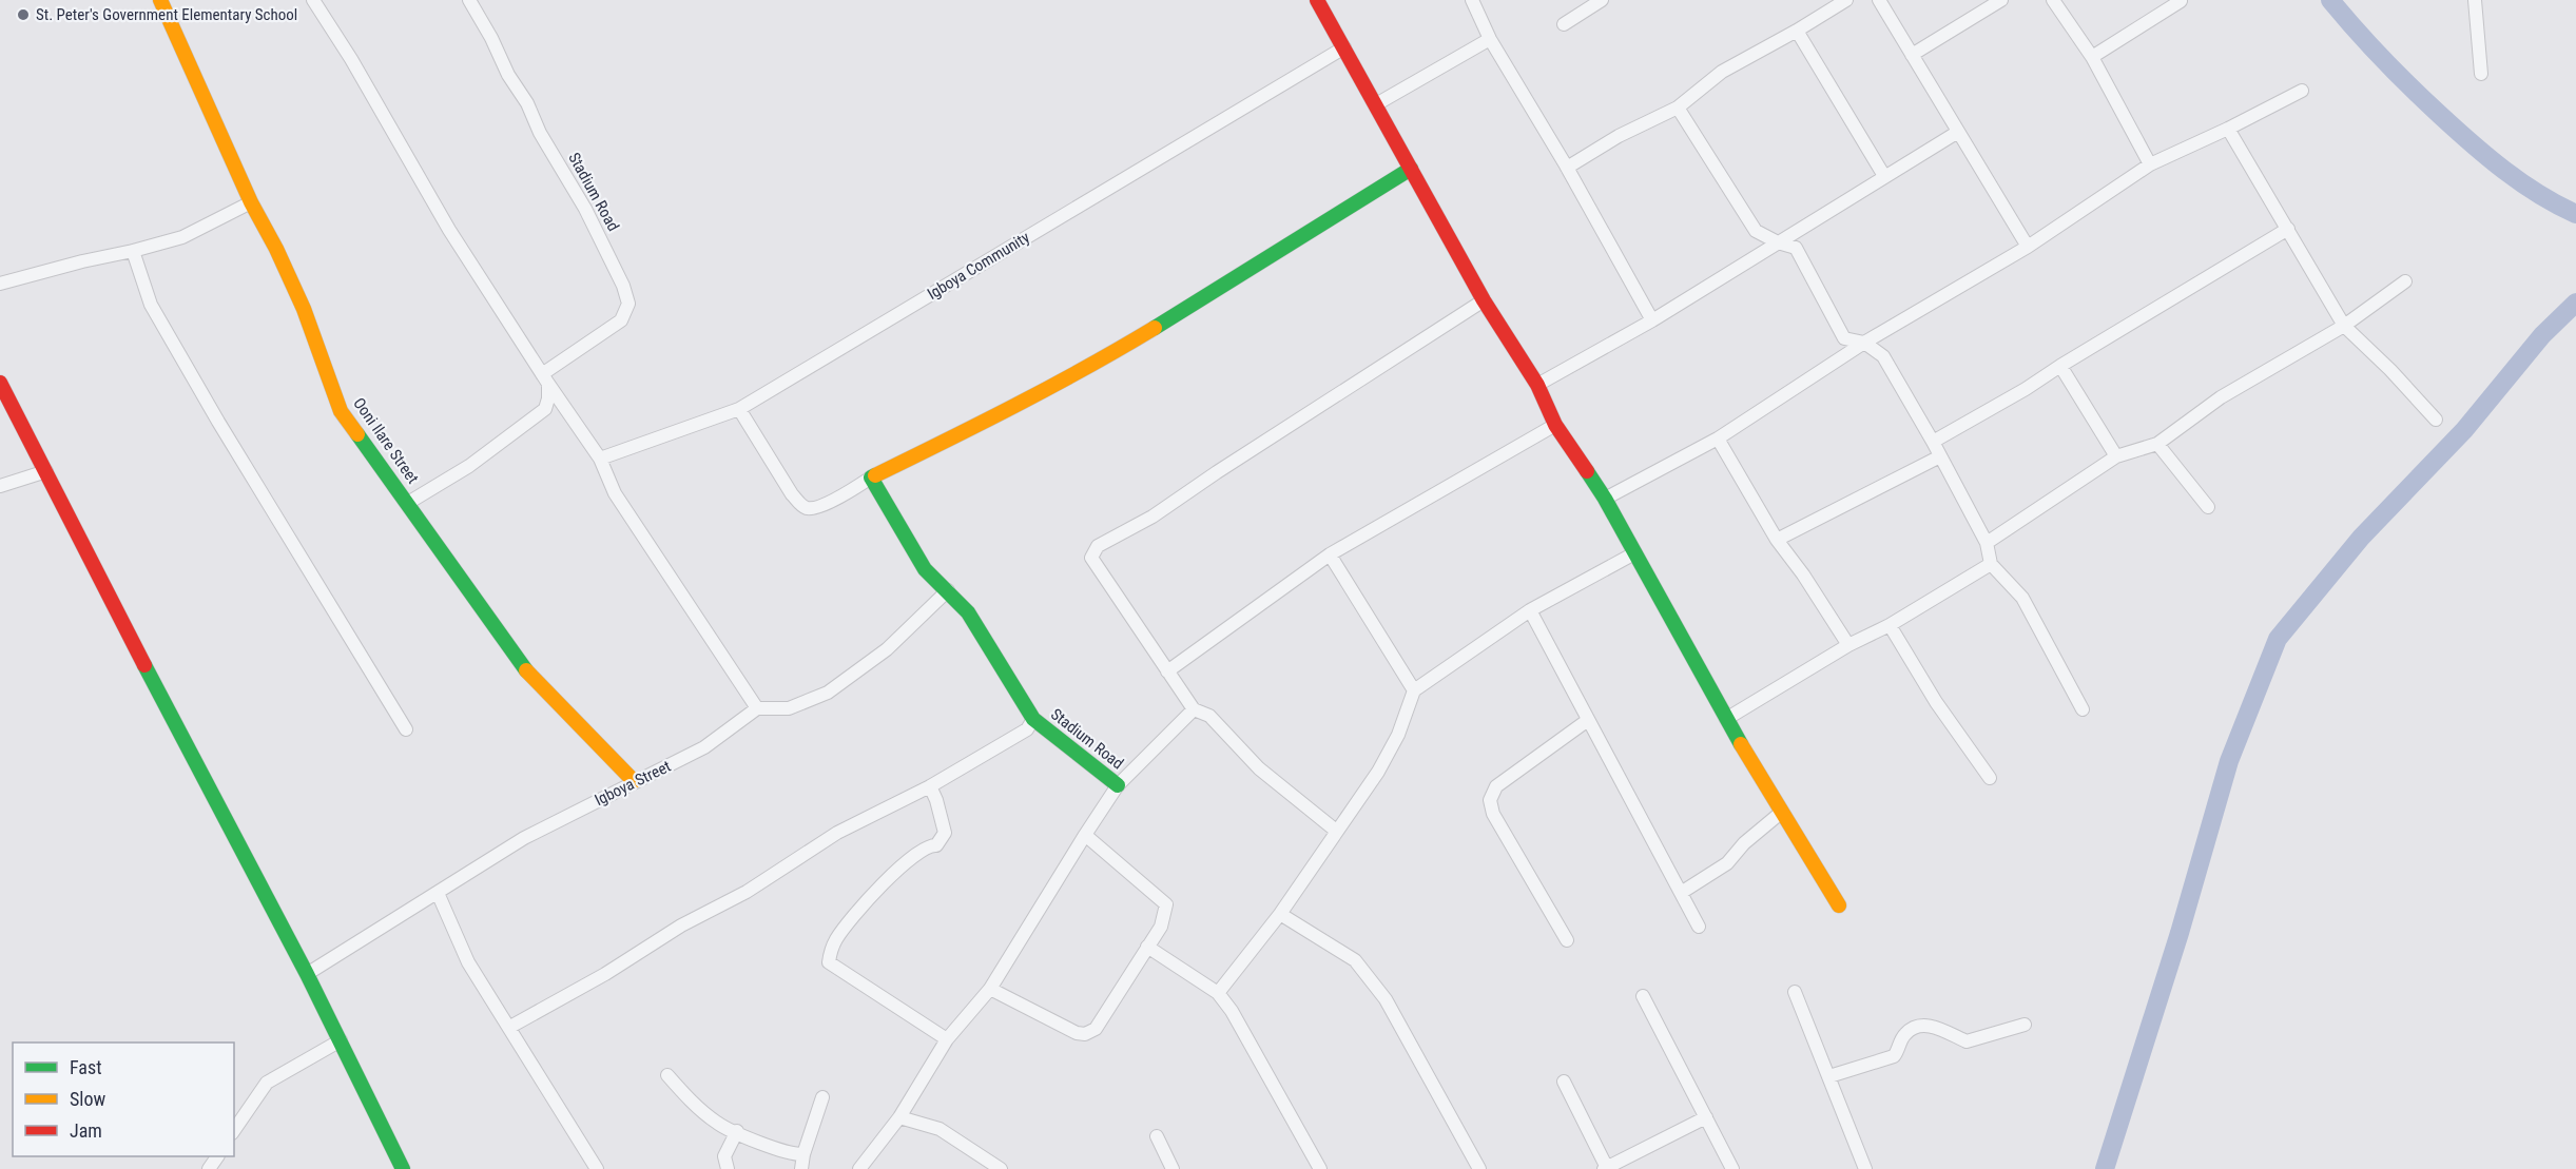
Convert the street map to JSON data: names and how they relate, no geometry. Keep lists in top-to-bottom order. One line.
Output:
{"streets":{"street":["Stadium Road","Igboya Community","Ooni Ilare Street","Igboya Street"]},"crossings":[["Ooni Ilare Street","Igboya Street"]],"places":["St. Peter's Government Elementary School"],"legend":["Fast","Slow","Jam"]}
